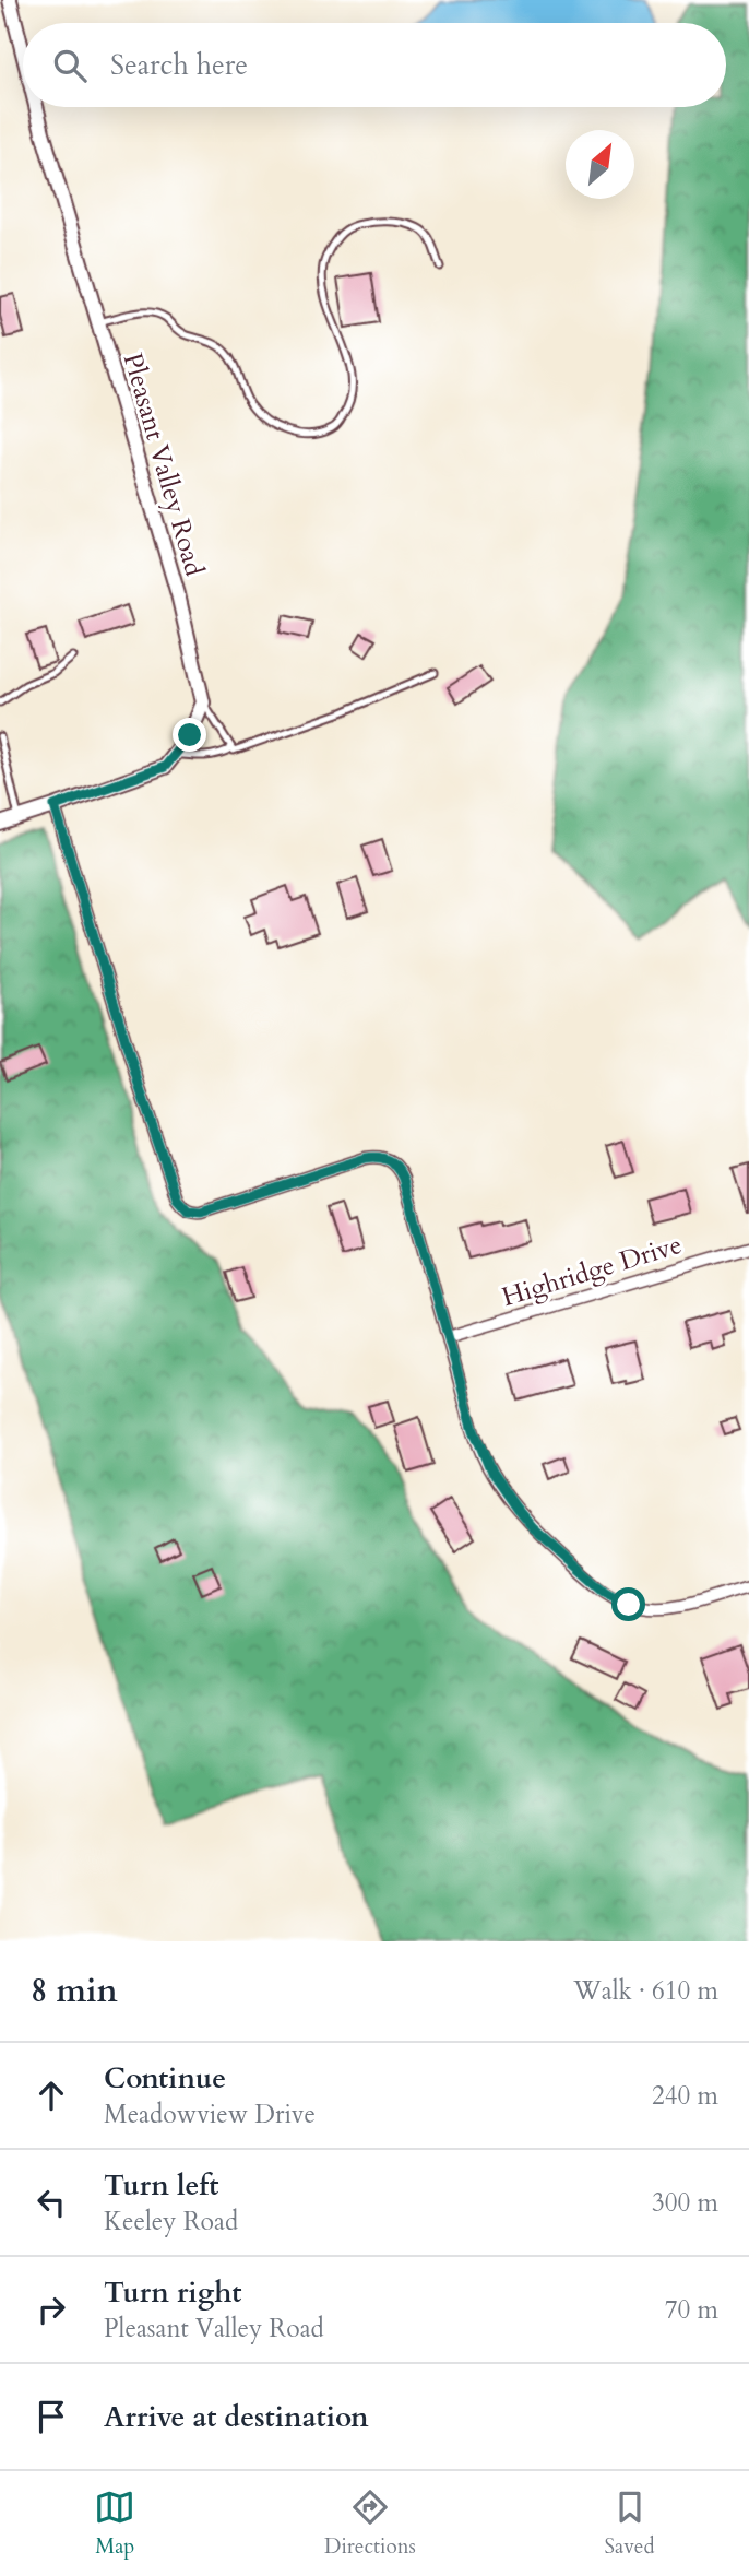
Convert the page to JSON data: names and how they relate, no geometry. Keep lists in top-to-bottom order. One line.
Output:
{"streets":{"street":["Pleasant Valley Road","Highridge Drive"]},"north":"top right","page":{"search":"Search here","heading":["8 min","Walk · 610 m"],"list":[["Continue","Meadowview Drive","240 m"],["Turn left","Keeley Road","300 m"],["Turn right","Pleasant Valley Road","70 m"],"Arrive at destination"],"nav":["Map","Directions","Saved"]}}
